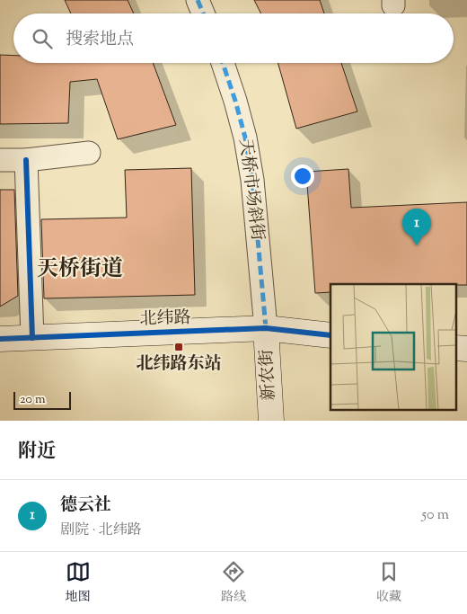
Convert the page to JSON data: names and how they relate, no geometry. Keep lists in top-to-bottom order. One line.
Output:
{"streets":{"street":["天桥市场斜街","北纬路","新农街"]},"crossings":[["天桥市场斜街","北纬路"],["天桥市场斜街","新农街"],["北纬路","新农街"]],"districts":["天桥街道"],"places":{"transit":["北纬路东站"]},"scale_bar":"20 m","page":{"search":"搜索地点","pins":"1","scale":"20 m","heading":"附近","list":[{"mark":"1","name":"德云社","note":"剧院 · 北纬路","value":"50 m"}],"nav":["地图","路线","收藏"]}}
